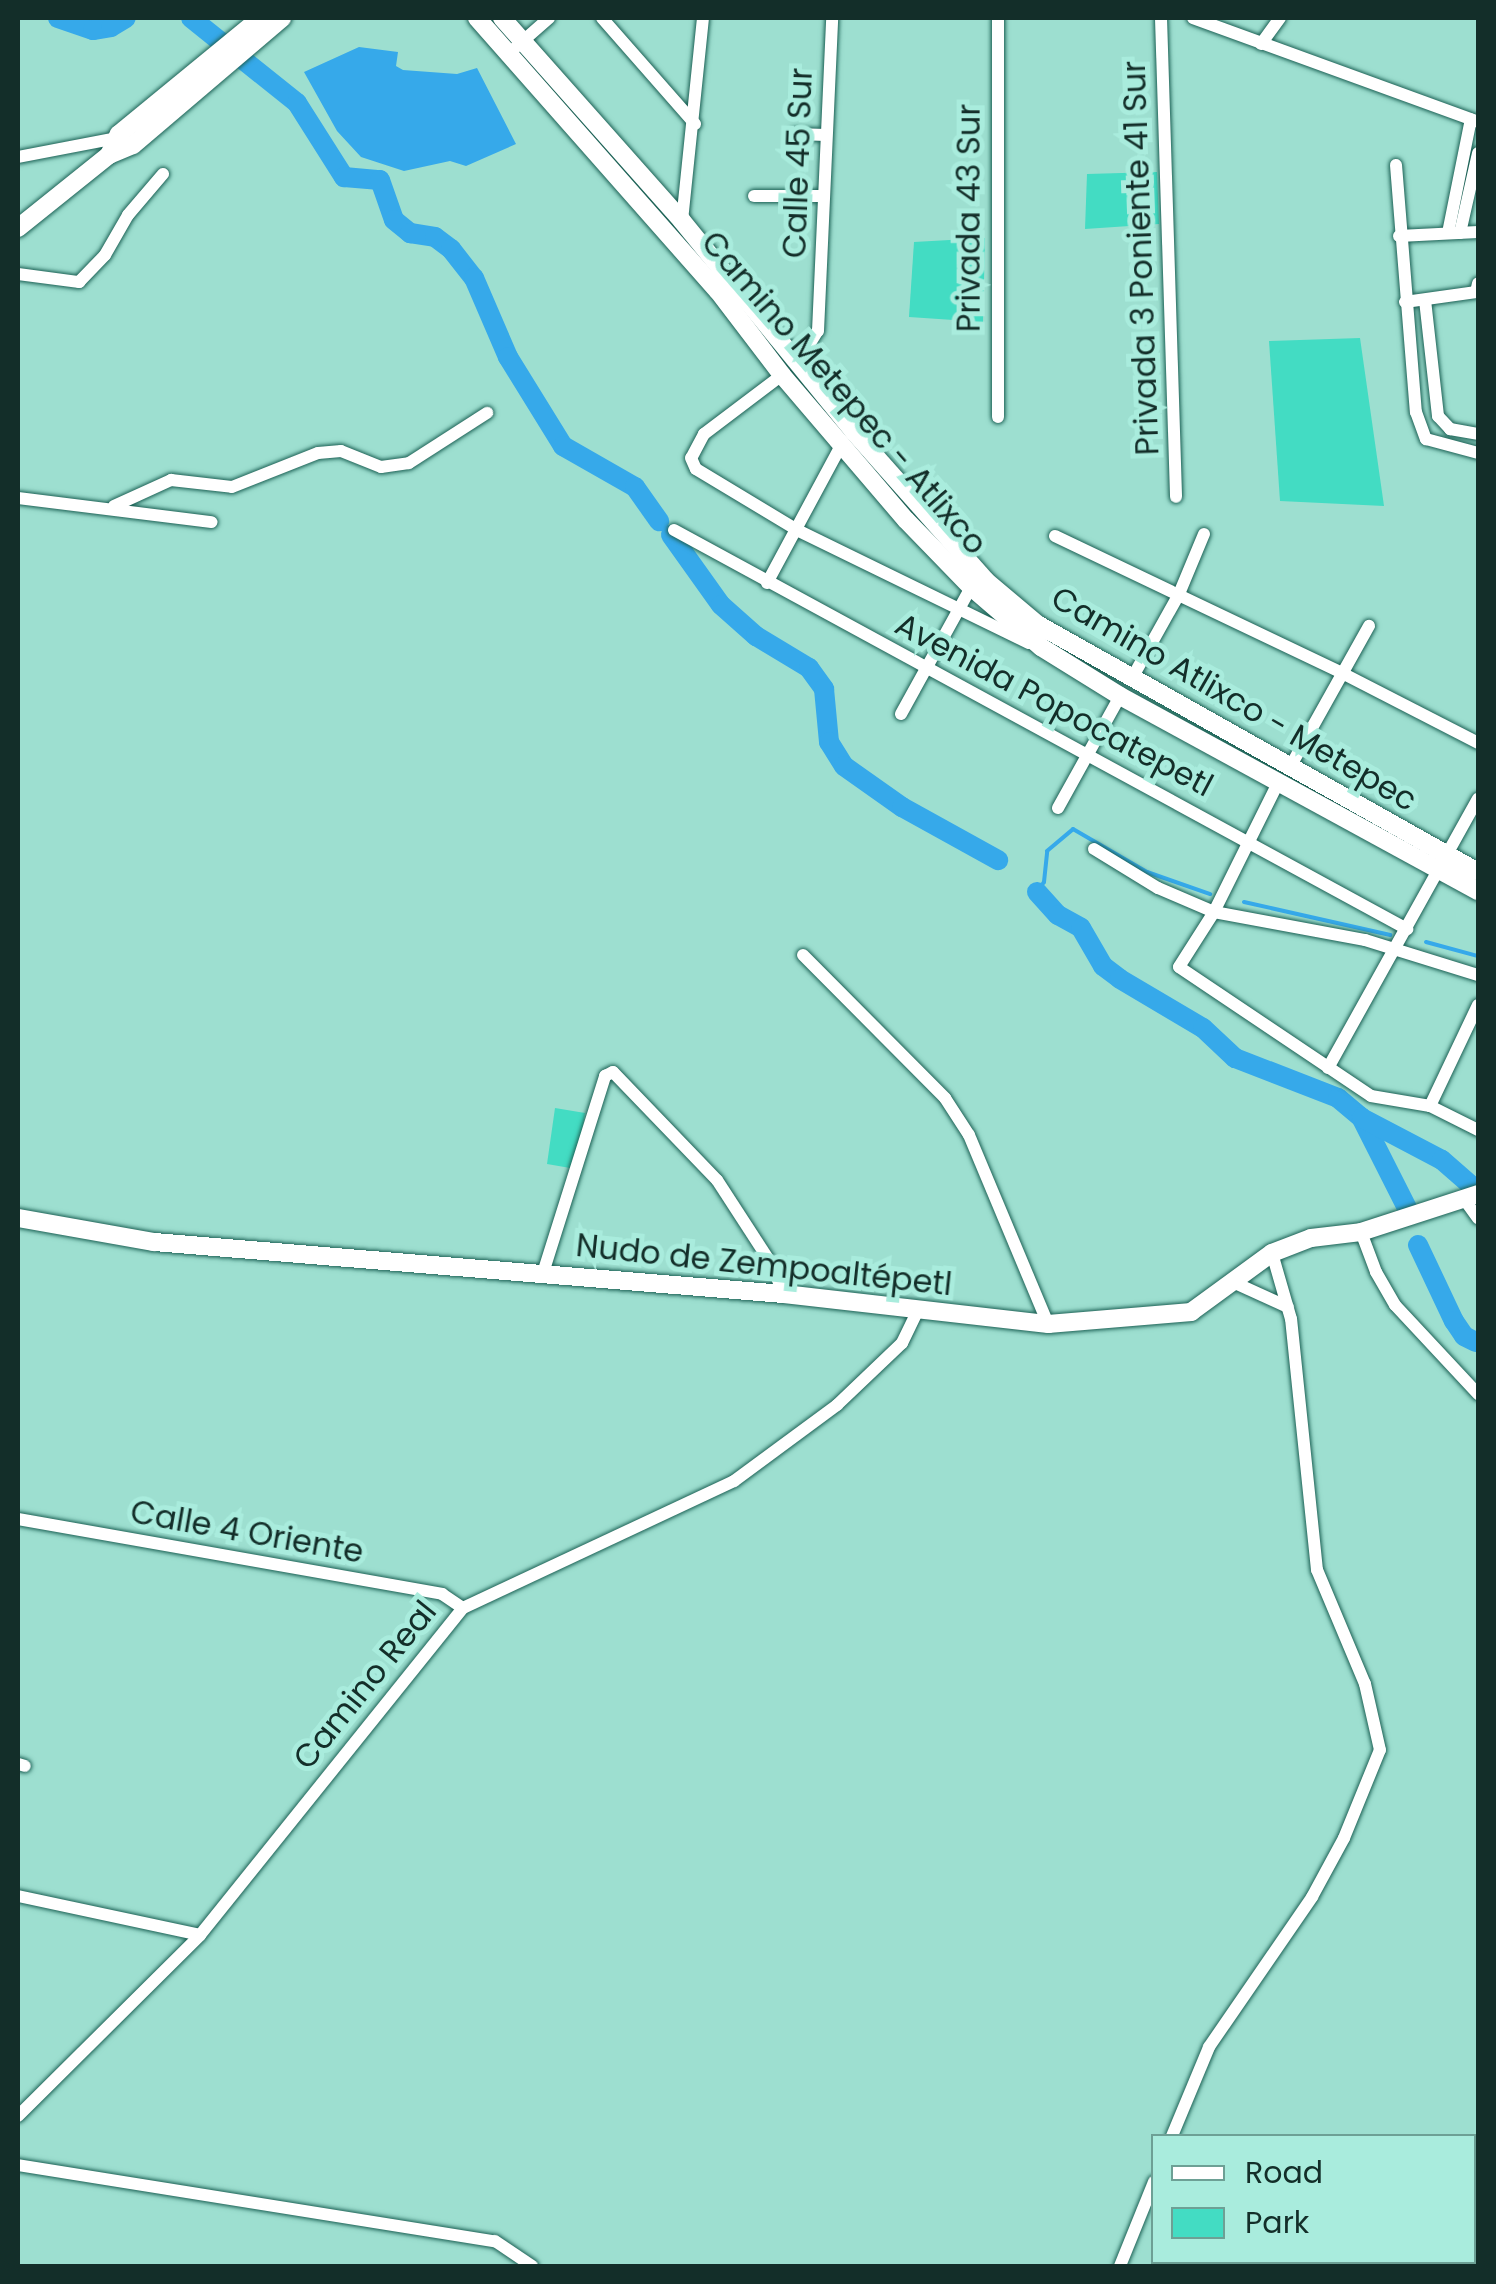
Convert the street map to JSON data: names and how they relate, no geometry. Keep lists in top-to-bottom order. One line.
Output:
{"streets":{"main road":["Camino Metepec - Atlixco","Camino Atlixco - Metepec","Nudo de Zempoaltépetl"],"street":["Calle 45 Sur","Privada 43 Sur","Privada 3 Poniente 41 Sur","Avenida Popocatepetl","Calle 4 Oriente","Camino Real"]},"crossings":[["Calle 45 Sur","Camino Metepec - Atlixco"],["Calle 45 Sur","Camino Atlixco - Metepec"],["Camino Metepec - Atlixco","Camino Atlixco - Metepec"],["Nudo de Zempoaltépetl","Camino Real"],["Calle 4 Oriente","Camino Real"]],"legend":["Road","Park"]}
